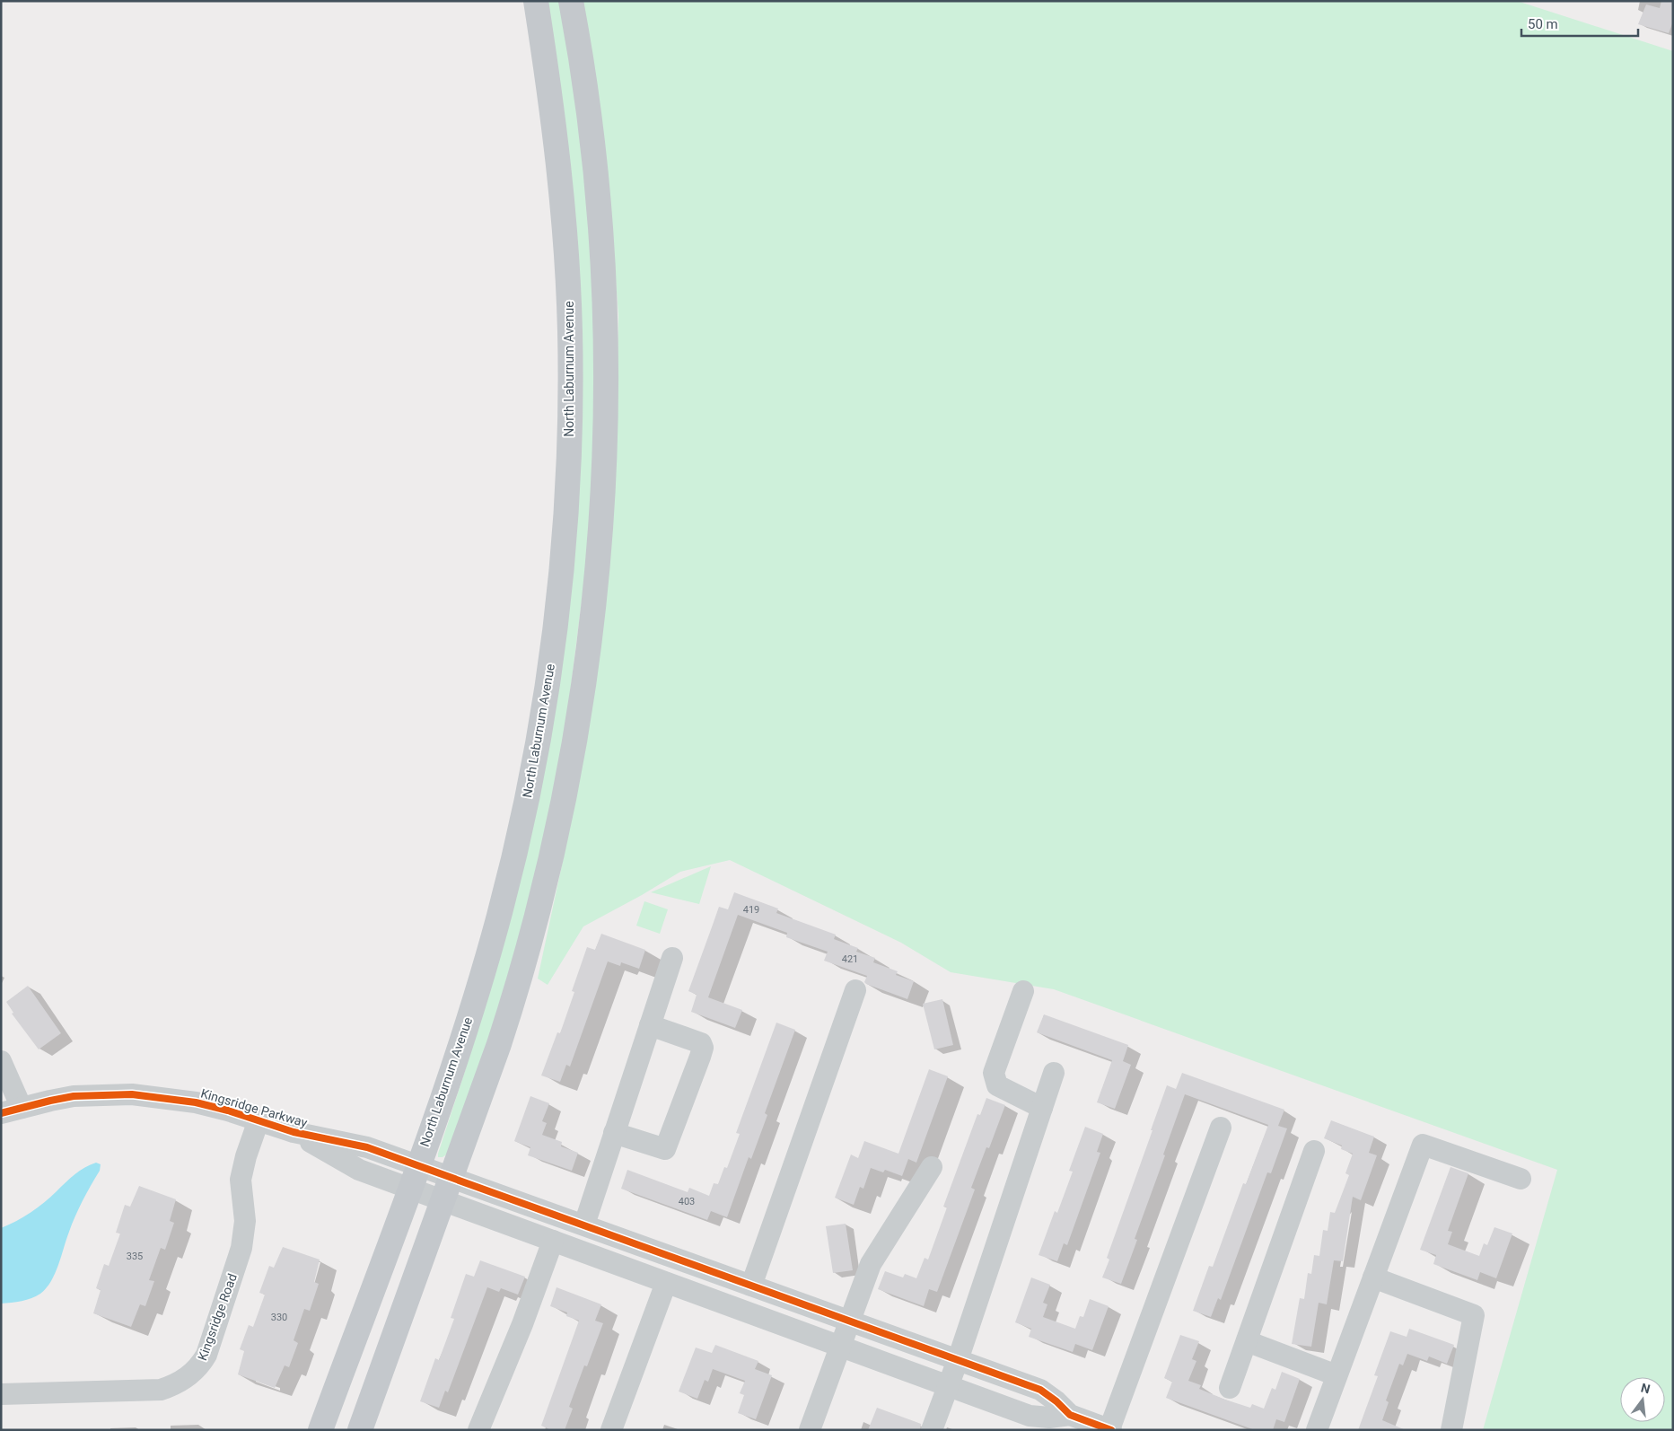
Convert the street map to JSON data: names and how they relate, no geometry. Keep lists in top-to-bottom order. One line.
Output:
{"streets":{"main road":["North Laburnum Avenue"],"street":["Kingsridge Parkway","Kingsridge Road"]},"crossings":[["North Laburnum Avenue","Kingsridge Parkway"],["Kingsridge Parkway","Kingsridge Road"]],"house_numbers":["419","421","403","335","330"],"scale_bar":"50 m","north":"top"}
